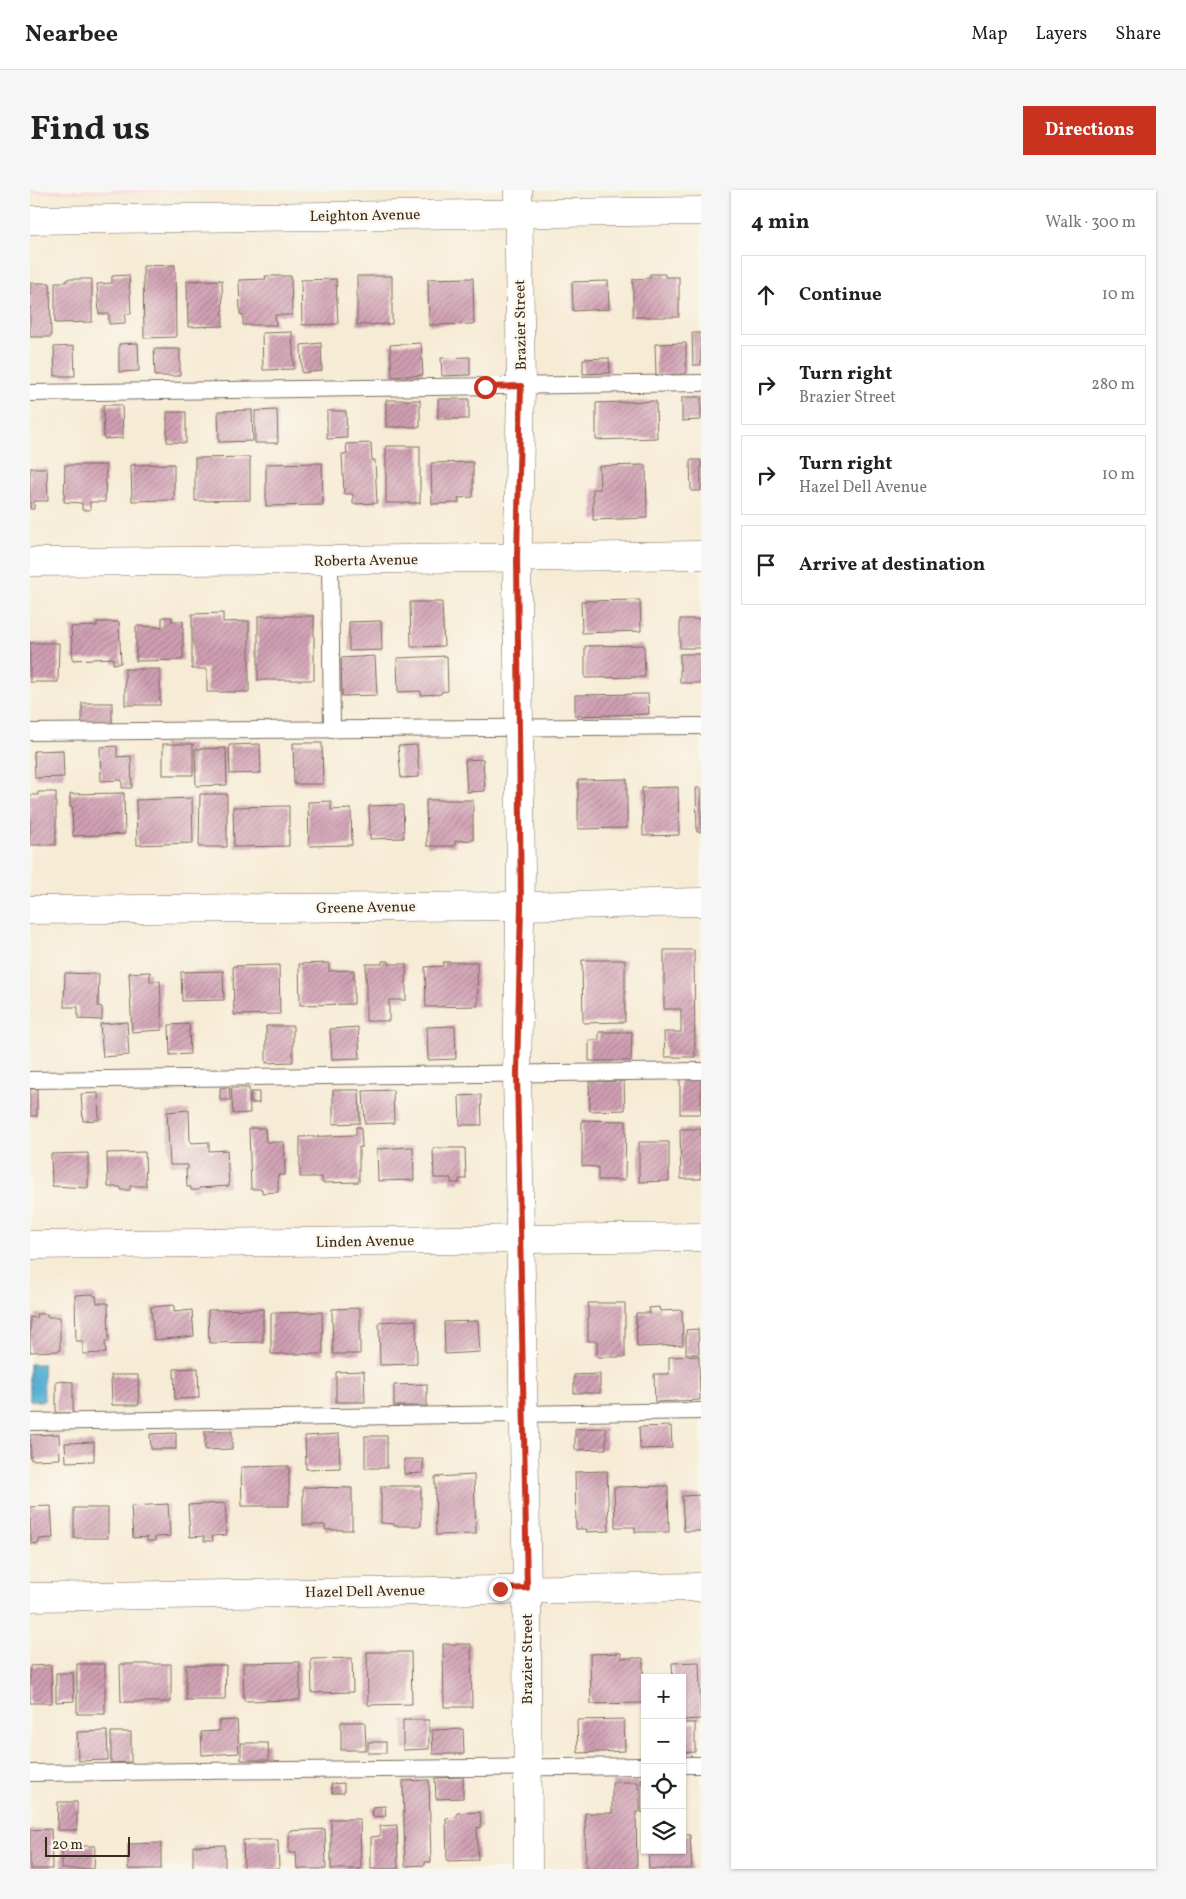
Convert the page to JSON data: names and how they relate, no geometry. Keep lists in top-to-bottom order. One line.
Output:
{"streets":{"street":["Leighton Avenue","Brazier Street","Roberta Avenue","Greene Avenue","Linden Avenue","Hazel Dell Avenue"]},"crossings":[["Leighton Avenue","Brazier Street"],["Brazier Street","Roberta Avenue"],["Brazier Street","Greene Avenue"],["Brazier Street","Linden Avenue"],["Brazier Street","Hazel Dell Avenue"]],"scale_bar":"20 m","page":{"header":"Nearbee","nav":["Map","Layers","Share"],"title":"Find us","buttons":"Directions","heading":["4 min","Walk · 300 m"],"list":[["Continue","10 m"],["Turn right","Brazier Street","280 m"],["Turn right","Hazel Dell Avenue","10 m"],"Arrive at destination"],"map_buttons":["+","−"],"scale":"20 m"}}
